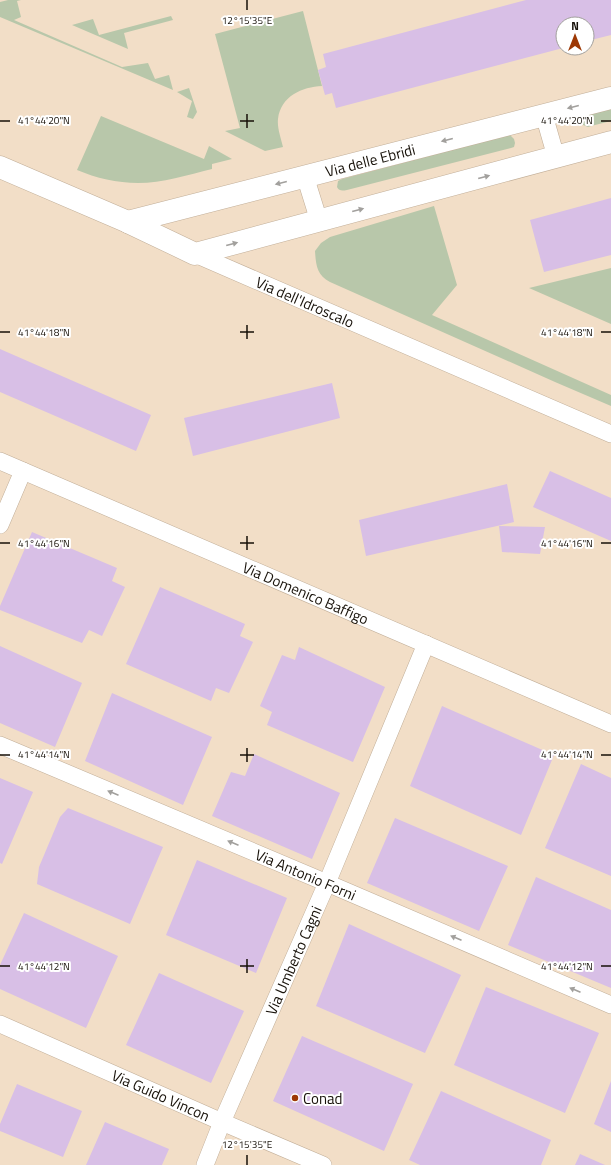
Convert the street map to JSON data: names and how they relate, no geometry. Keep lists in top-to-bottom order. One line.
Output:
{"streets":{"street":["Via delle Ebridi","Via dell'Idroscalo","Via Domenico Baffigo","Via Antonio Forni","Via Umberto Cagni","Via Guido Vincon"]},"crossings":[["Via delle Ebridi","Via dell'Idroscalo"],["Via Domenico Baffigo","Via Umberto Cagni"],["Via Antonio Forni","Via Umberto Cagni"],["Via Umberto Cagni","Via Guido Vincon"]],"one_way":["Via Antonio Forni"],"places":["Conad"],"north":"top","coordinates":["12°15'35\"E","41°44'20\"N","41°44'18\"N","41°44'16\"N","41°44'14\"N","41°44'12\"N"]}
